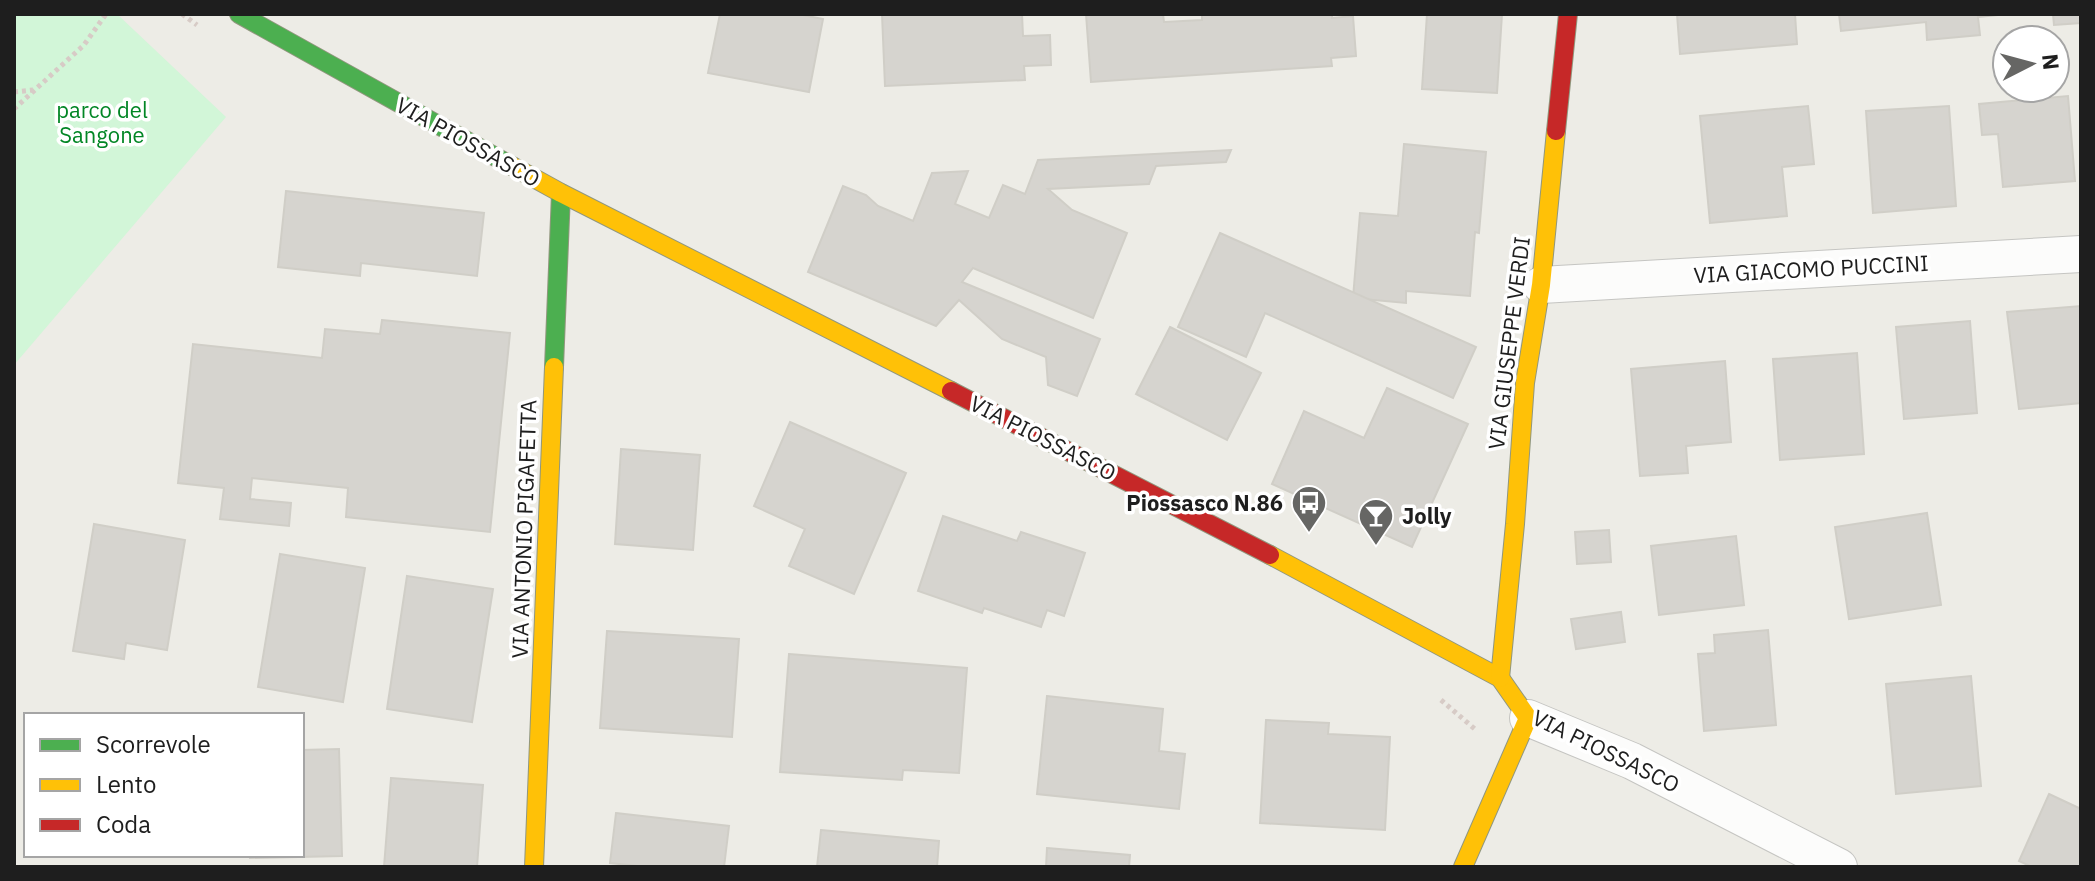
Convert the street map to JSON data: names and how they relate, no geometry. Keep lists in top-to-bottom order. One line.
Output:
{"streets":{"street":["VIA PIOSSASCO","VIA GIACOMO PUCCINI","VIA GIUSEPPE VERDI","VIA ANTONIO PIGAFETTA"]},"crossings":[["VIA PIOSSASCO","VIA GIUSEPPE VERDI"],["VIA PIOSSASCO","VIA ANTONIO PIGAFETTA"],["VIA GIACOMO PUCCINI","VIA GIUSEPPE VERDI"]],"parks":["parco del Sangone"],"places":{"bus stop":["Piossasco N.86"],"bar":["Jolly"]},"legend":["Scorrevole","Lento","Coda"],"north":"right"}
